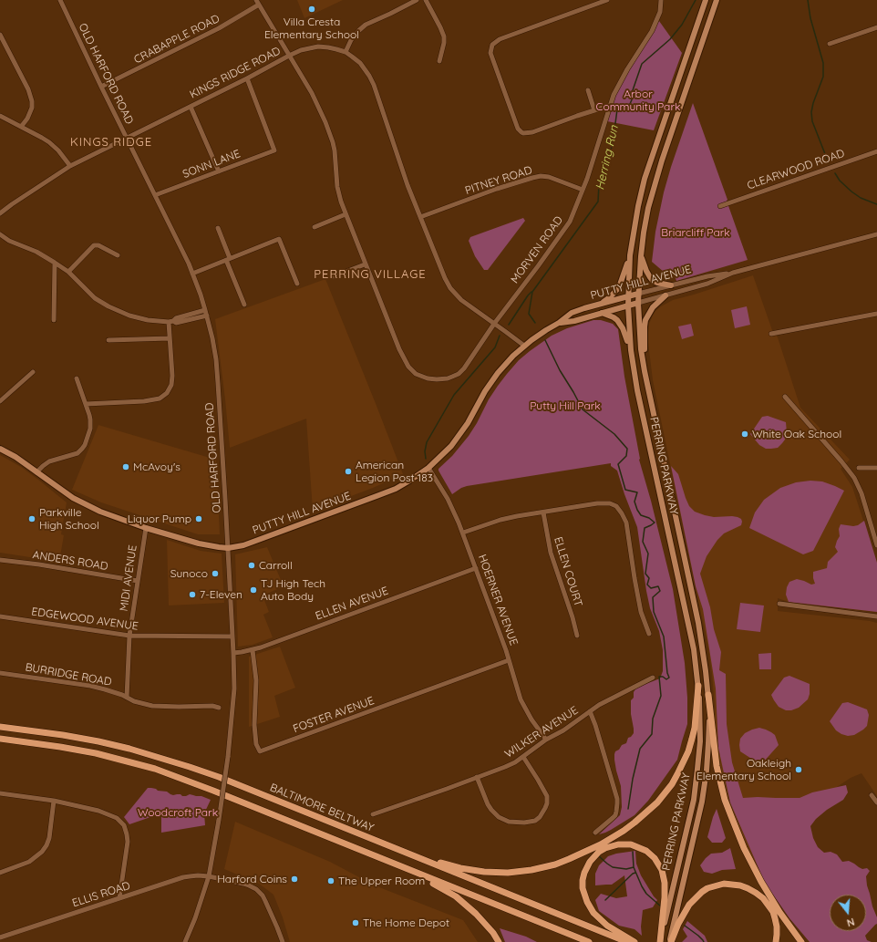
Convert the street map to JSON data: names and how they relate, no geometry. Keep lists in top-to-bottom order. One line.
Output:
{"streets":{"highway":["BALTIMORE BELTWAY"],"main road":["PUTTY HILL AVENUE","PERRING PARKWAY"],"street":["CRABAPPLE ROAD","KINGS RIDGE ROAD","OLD HARFORD ROAD","SONN LANE","CLEARWOOD ROAD","PITNEY ROAD","MORVEN ROAD","ANDERS ROAD","ELLEN COURT","MIDI AVENUE","HOERNER AVENUE","ELLEN AVENUE","EDGEWOOD AVENUE","BURRIDGE ROAD","FOSTER AVENUE","WILKER AVENUE","ELLIS ROAD"]},"crossings":[["CRABAPPLE ROAD","OLD HARFORD ROAD"],["KINGS RIDGE ROAD","OLD HARFORD ROAD"],["KINGS RIDGE ROAD","SONN LANE"],["KINGS RIDGE ROAD","PITNEY ROAD"],["KINGS RIDGE ROAD","MORVEN ROAD"],["KINGS RIDGE ROAD","PUTTY HILL AVENUE"],["OLD HARFORD ROAD","SONN LANE"],["OLD HARFORD ROAD","PUTTY HILL AVENUE"],["OLD HARFORD ROAD","ELLEN AVENUE"],["OLD HARFORD ROAD","EDGEWOOD AVENUE"],["OLD HARFORD ROAD","ELLIS ROAD"],["PITNEY ROAD","MORVEN ROAD"],["PUTTY HILL AVENUE","PERRING PARKWAY"],["PUTTY HILL AVENUE","MIDI AVENUE"],["PUTTY HILL AVENUE","HOERNER AVENUE"],["ANDERS ROAD","MIDI AVENUE"],["MIDI AVENUE","EDGEWOOD AVENUE"],["MIDI AVENUE","BURRIDGE ROAD"],["HOERNER AVENUE","ELLEN AVENUE"],["HOERNER AVENUE","FOSTER AVENUE"],["HOERNER AVENUE","WILKER AVENUE"],["ELLEN AVENUE","FOSTER AVENUE"]],"districts":["KINGS RIDGE","PERRING VILLAGE"],"water":["Herring Run"],"parks":["Arbor Community Park","Briarcliff Park","Putty Hill Park","Woodcroft Park"],"places":["Villa Cresta Elementary School","White Oak School","McAvoy's","American Legion Post 183","Parkville High School","Liquor Pump","Carroll","Sunoco","TJ High Tech Auto Body","7-Eleven","Oakleigh Elementary School","Harford Coins","The Upper Room","The Home Depot"],"north":"bottom"}
